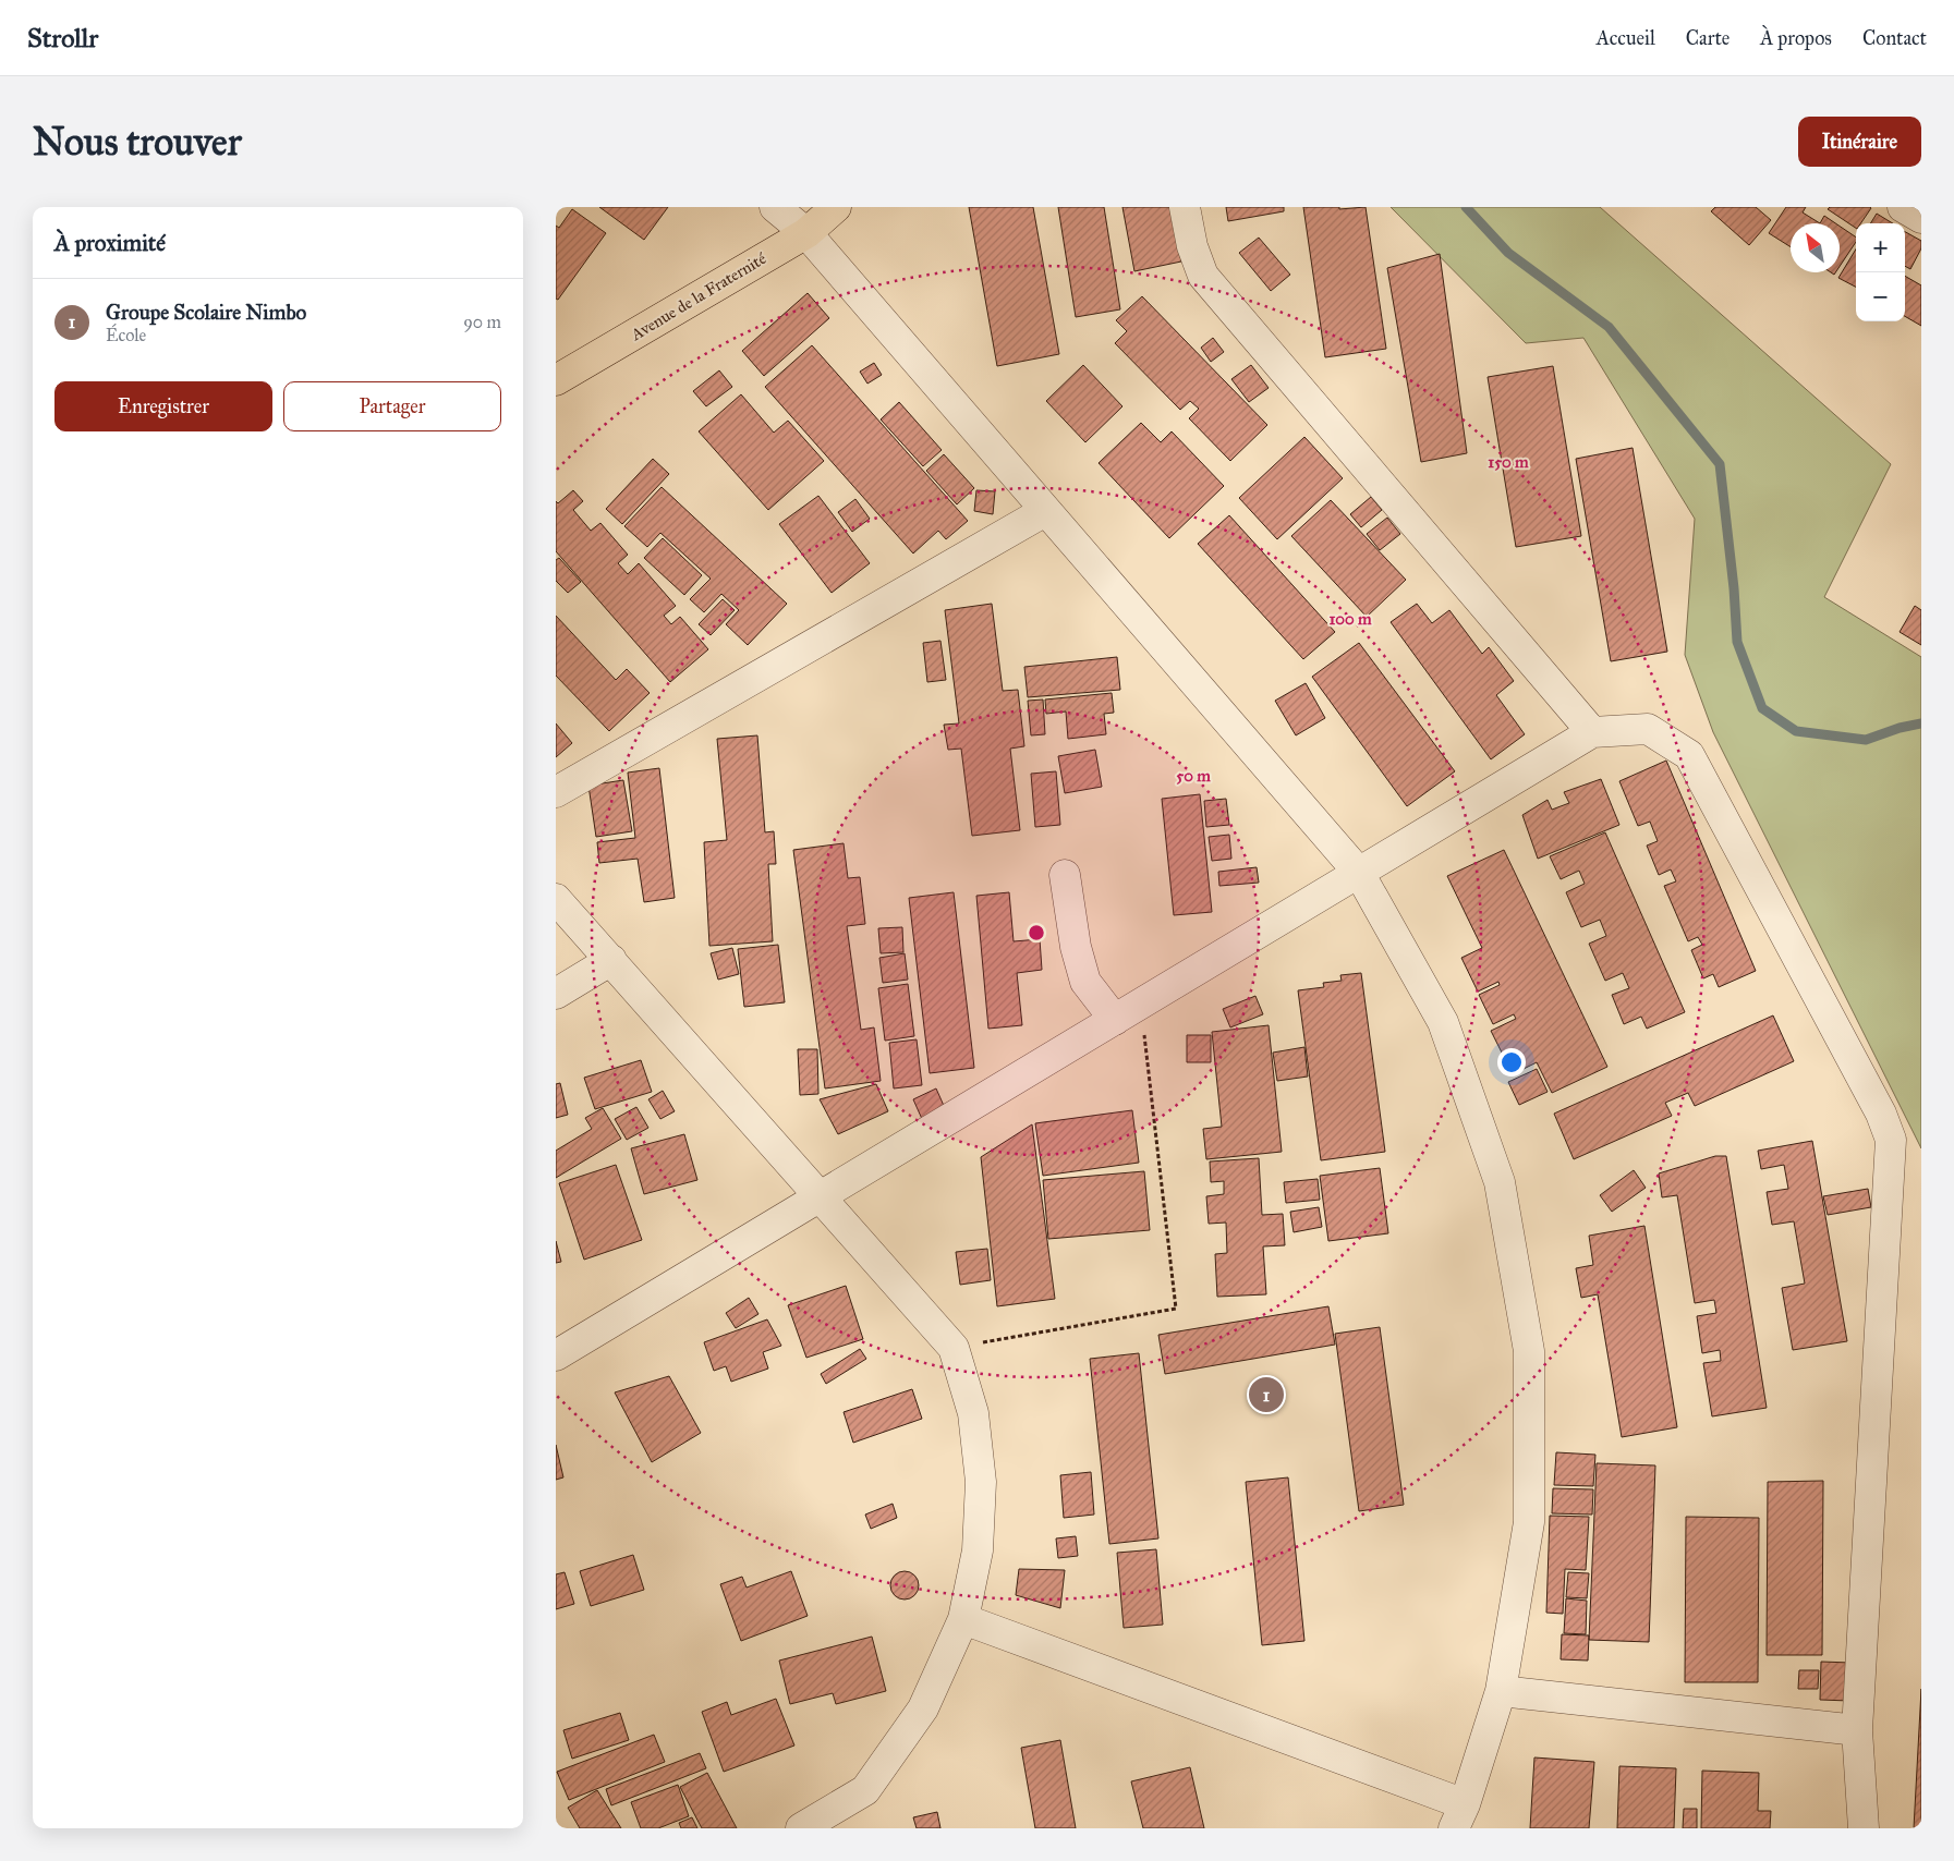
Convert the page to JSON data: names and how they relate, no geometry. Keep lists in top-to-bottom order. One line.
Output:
{"streets":{"main road":["Avenue de la Fraternité"]},"north":"top left","page":{"header":"Strollr","nav":["Accueil","Carte","À propos","Contact"],"buttons":["Itinéraire",["Enregistrer","Partager"]],"title":"Nous trouver","heading":"À proximité","map_buttons":["+","−"],"list":[{"mark":"1","name":"Groupe Scolaire Nimbo","note":"École","value":"90 m"}],"pins":"1"},"rings":["150 m","100 m","50 m"]}
